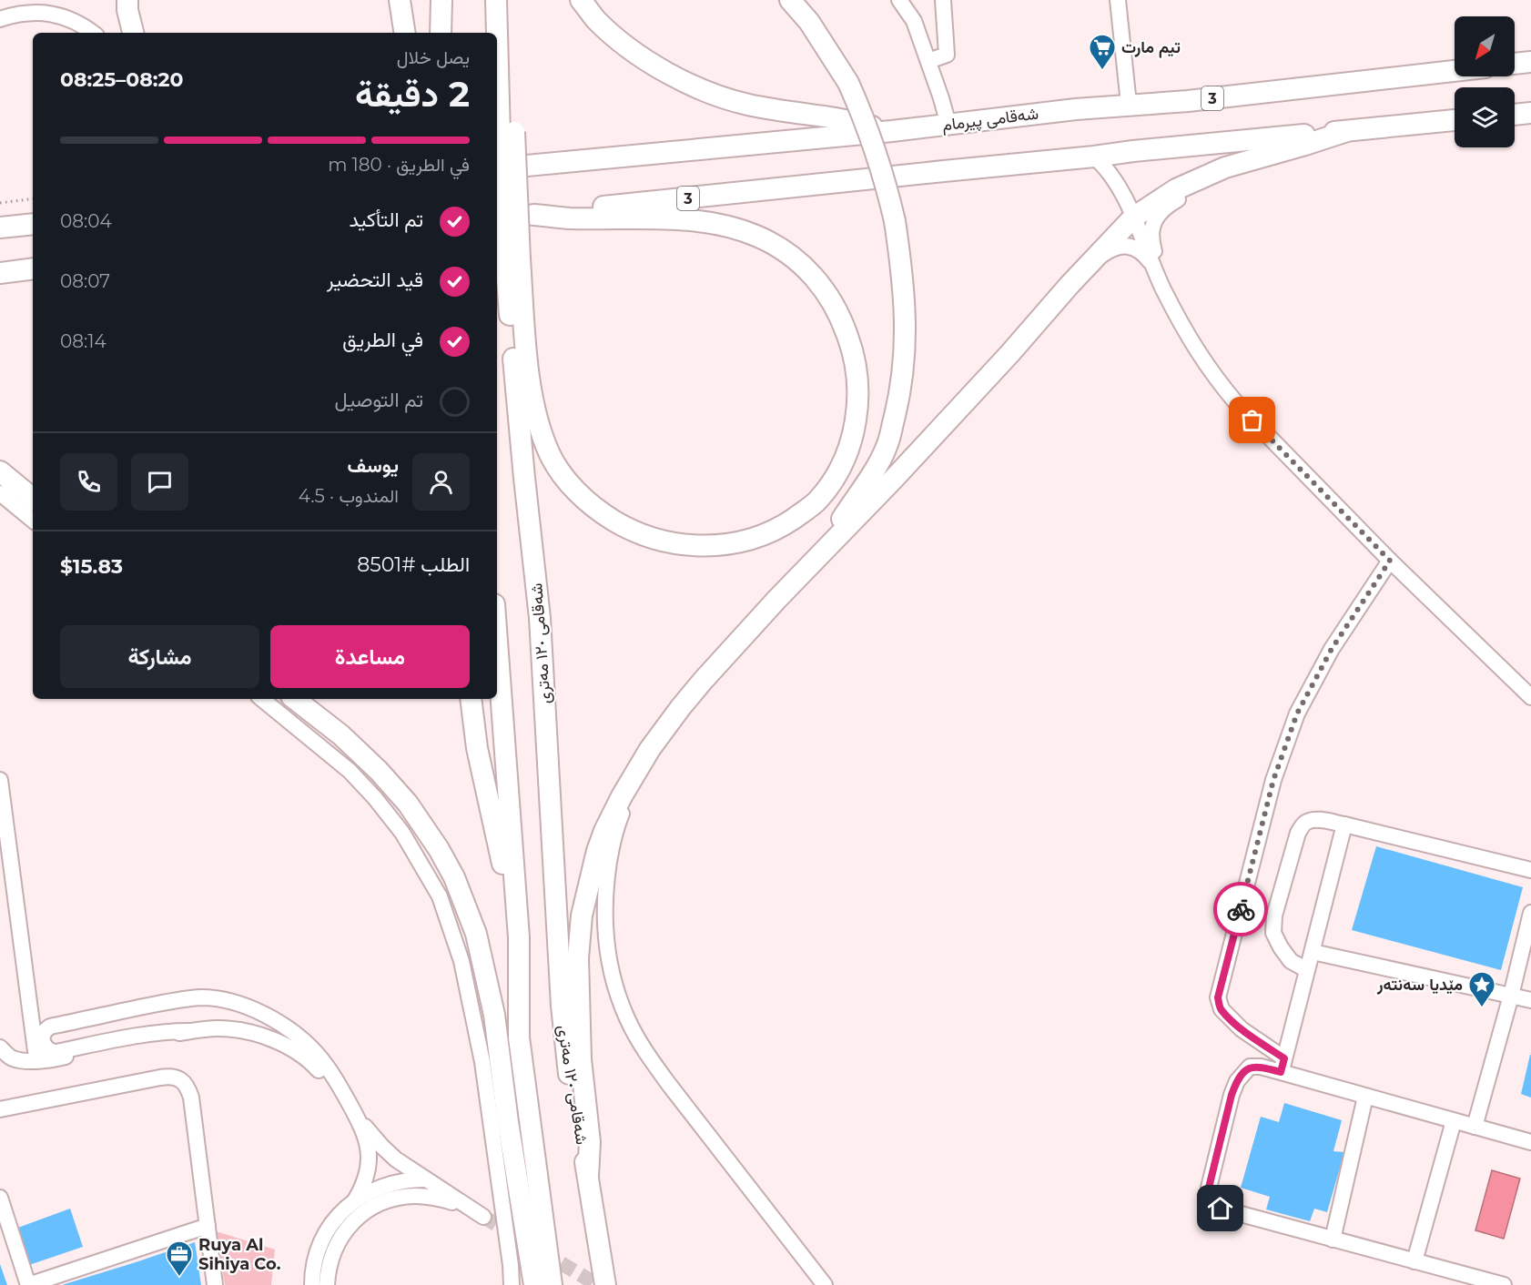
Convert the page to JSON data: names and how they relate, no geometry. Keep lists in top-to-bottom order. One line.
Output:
{"streets":{"highway":["3","شەقامی پیرمام","شەقامی ١٢٠ مەتری"]},"places":{"supermarket":["تيم مارت"],"place":["مێدیا سەنتەر"],"office":["Ruya Al Sihiya Co."]},"north":"bottom left","page":{"heading":["2 دقيقة","يصل خلال","08:20–08:25"],"panel":["يوسف","المندوب · 4.5","الطلب #8501","$15.83"],"bar":"في الطريق · 180 m","list":[["تم التأكيد","08:04"],["قيد التحضير","08:07"],["في الطريق","08:14"],"تم التوصيل"],"buttons":["مساعدة","مشاركة"]}}
